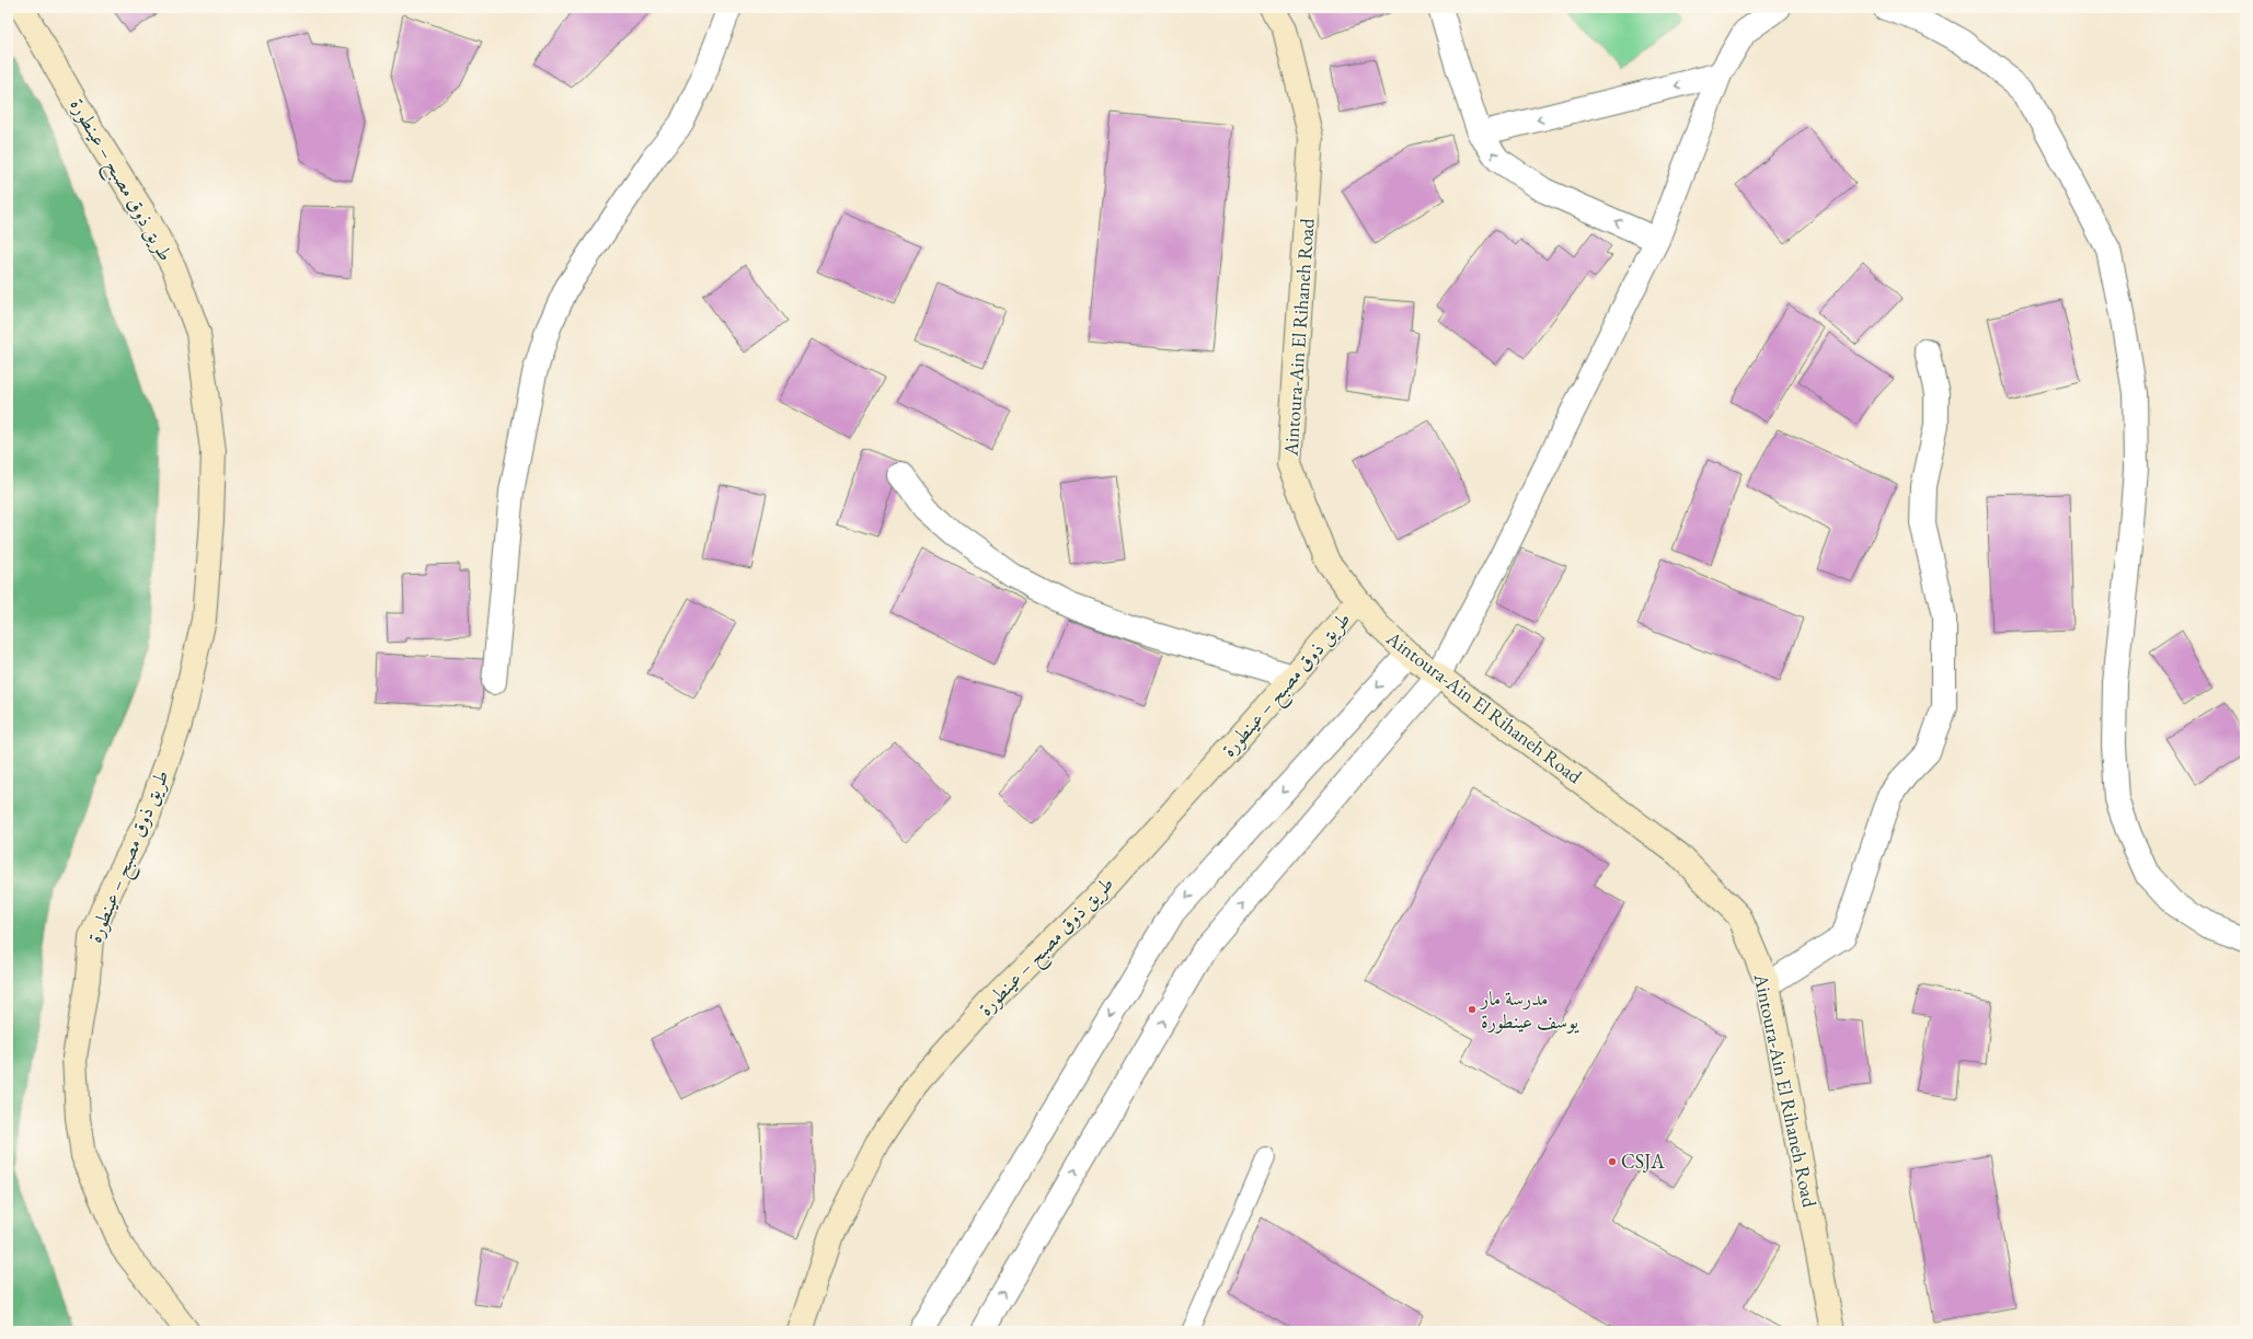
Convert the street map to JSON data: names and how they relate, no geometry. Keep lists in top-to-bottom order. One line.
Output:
{"streets":{"street":["طريق ذوق مصبح – عينطورة","Aintoura-Ain El Rihaneh Road"]},"crossings":[["طريق ذوق مصبح – عينطورة","Aintoura-Ain El Rihaneh Road"]],"places":["مدرسة مار يوسف عينطورة","CSJA"]}
